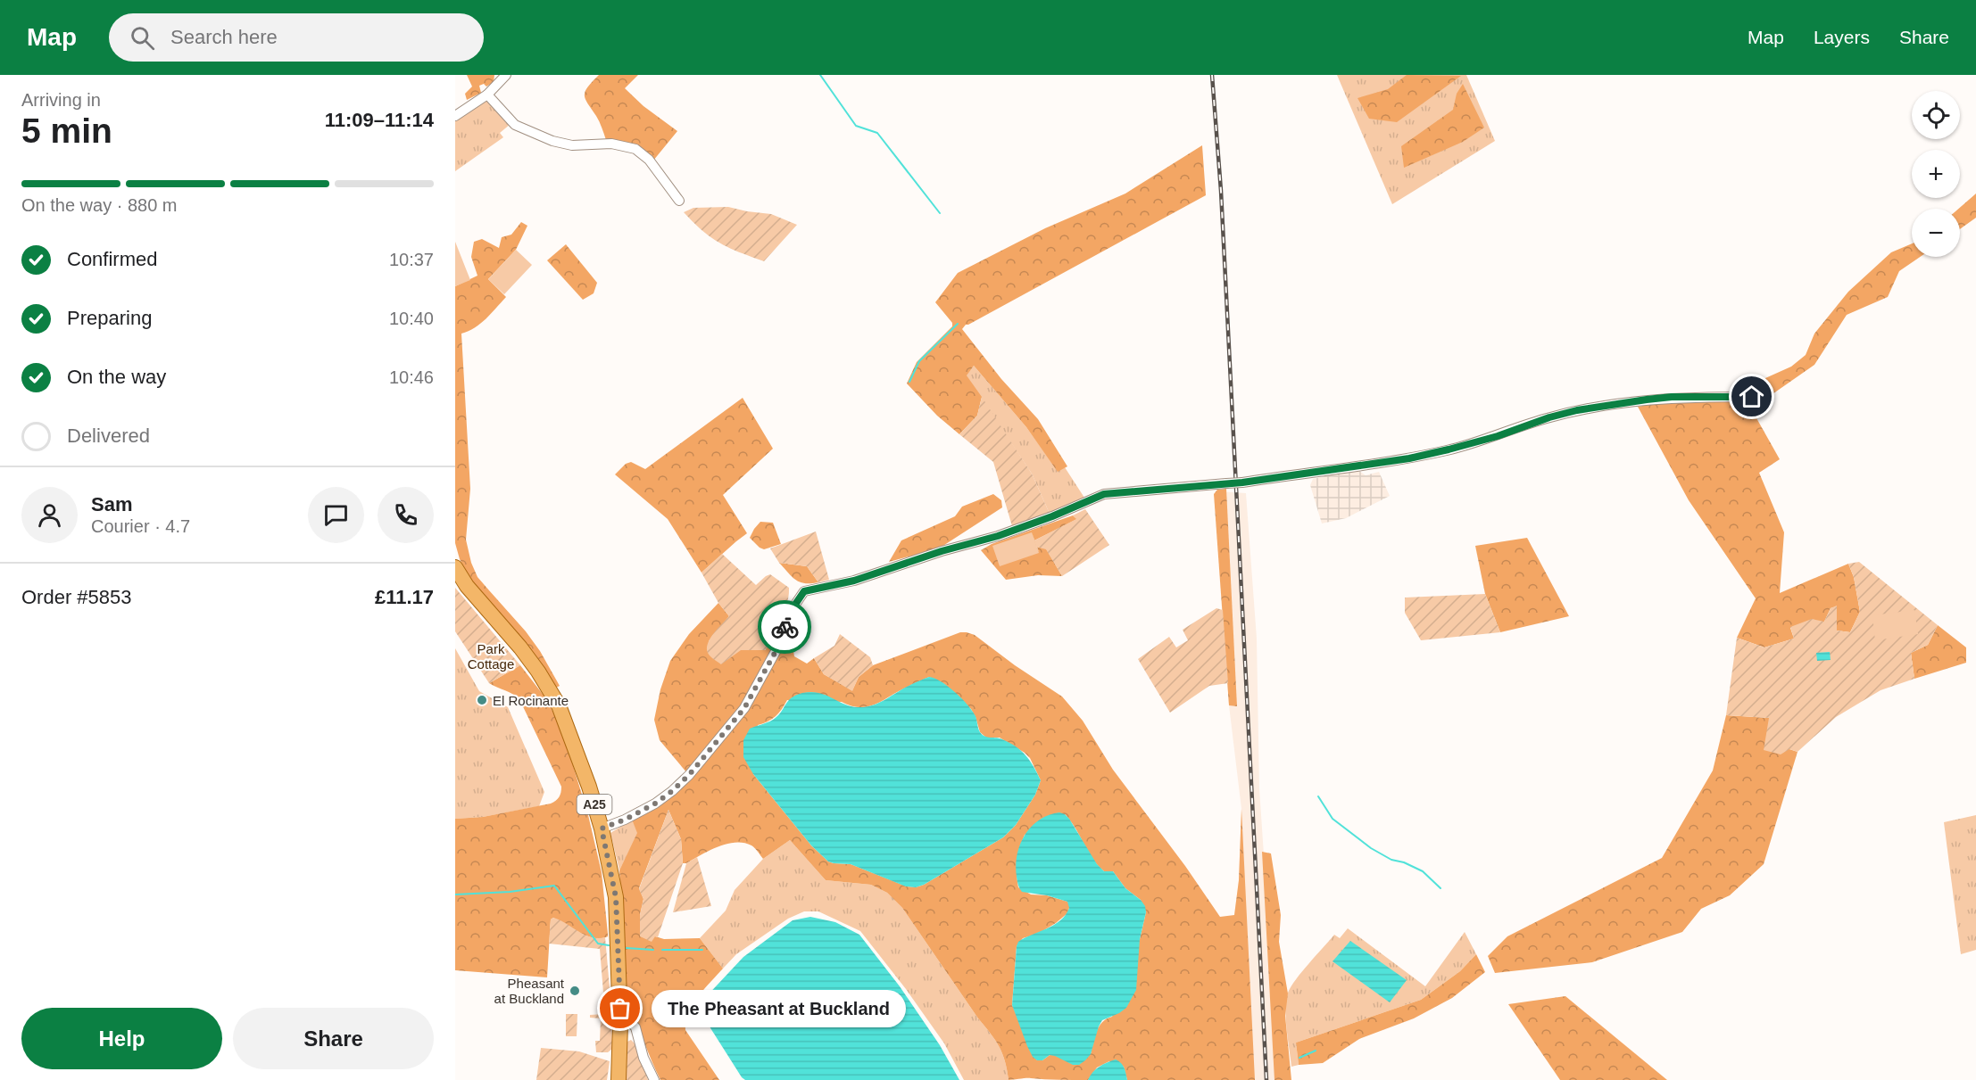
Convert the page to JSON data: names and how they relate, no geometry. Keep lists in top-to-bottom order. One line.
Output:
{"streets":{"main road":["A25"]},"parks":["Park Cottage"],"places":["El Rocinante","Pheasant at Buckland","The Pheasant at Buckland"],"page":{"header":"Map","search":"Search here","nav":["Map","Layers","Share"],"heading":["5 min","Arriving in","11:09–11:14"],"panel":["Sam","Courier · 4.7","Order #5853","£11.17"],"map_buttons":["+","−"],"bar":"On the way · 880 m","list":[["Confirmed","10:37"],["Preparing","10:40"],["On the way","10:46"],"Delivered"],"bubble":"The Pheasant at Buckland","buttons":["Help","Share"]}}
